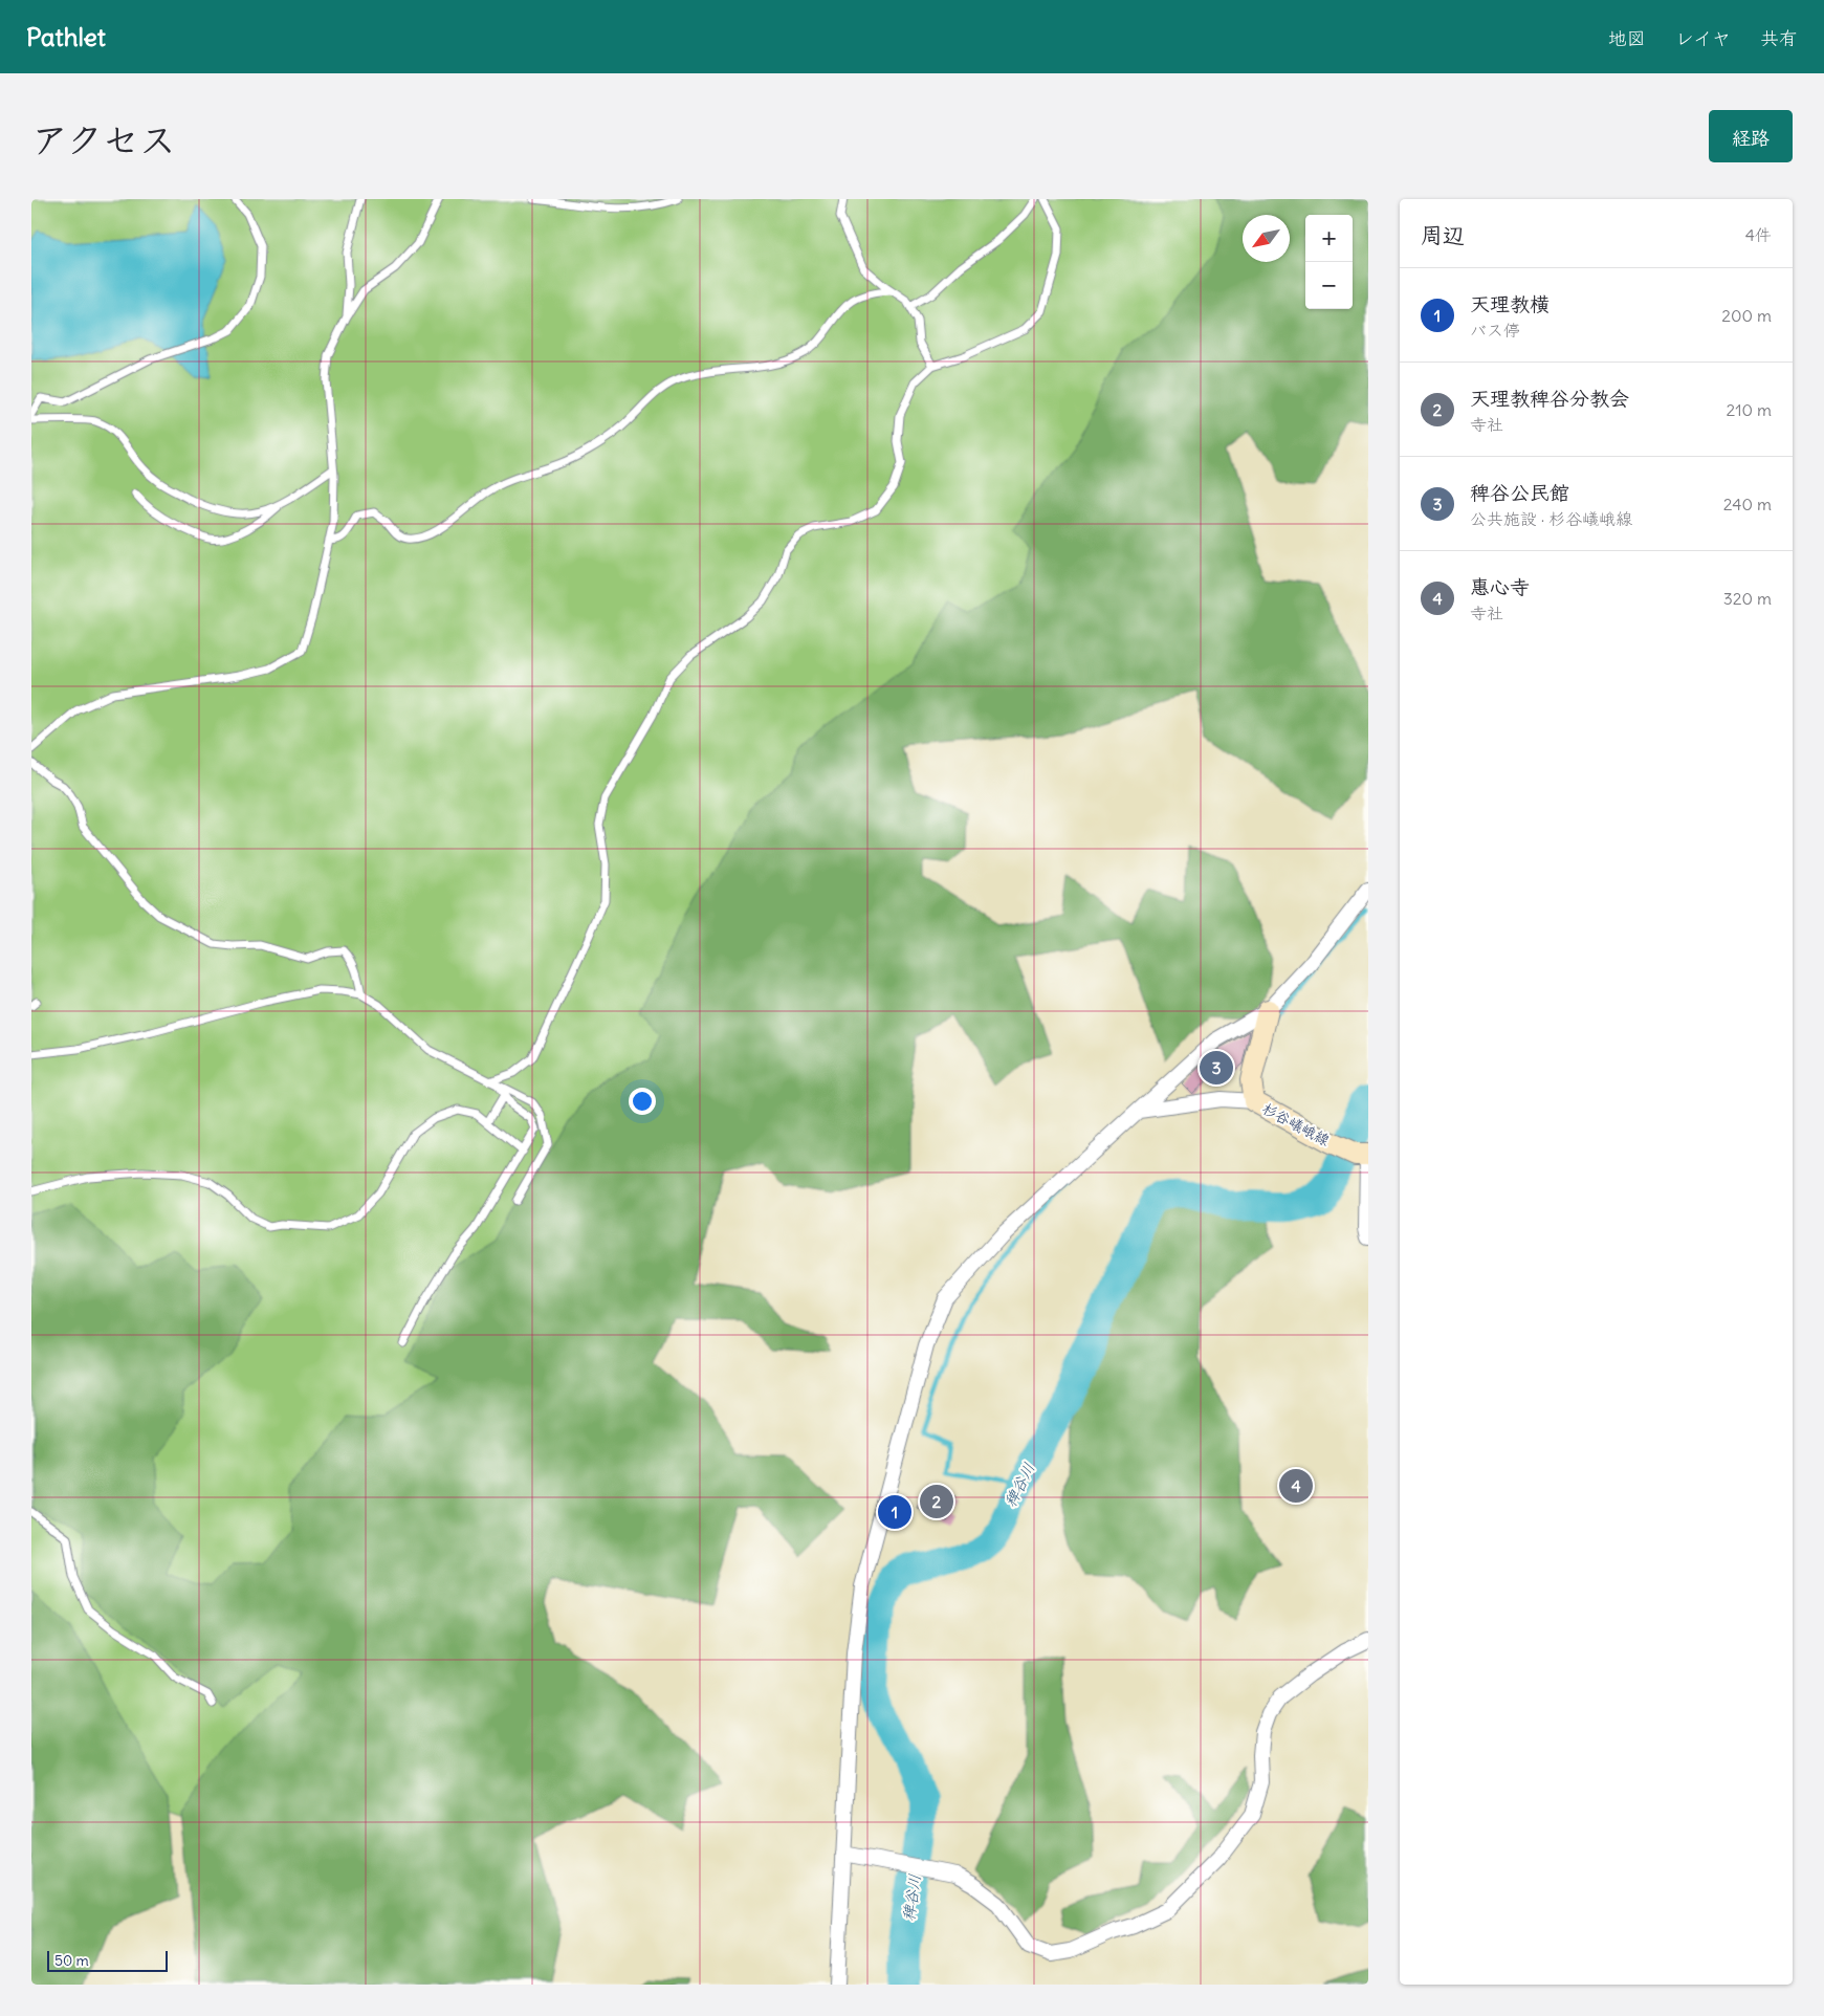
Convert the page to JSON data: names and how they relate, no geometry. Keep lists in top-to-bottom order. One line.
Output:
{"streets":{"main road":["杉谷嶬峨線"]},"water":["稗谷川"],"scale_bar":"50 m","north":"bottom left","page":{"header":"Pathlet","nav":["地図","レイヤ","共有"],"title":"アクセス","buttons":"経路","heading":["周辺","4件"],"map_buttons":["+","−"],"list":[{"mark":"1","name":"天理教横","note":"バス停","value":"200 m"},{"mark":"2","name":"天理教稗谷分教会","note":"寺社","value":"210 m"},{"mark":"3","name":"稗谷公民館","note":"公共施設 · 杉谷嶬峨線","value":"240 m"},{"mark":"4","name":"惠心寺","note":"寺社","value":"320 m"}],"pins":["3","4","2","1"],"scale":"50 m"}}
